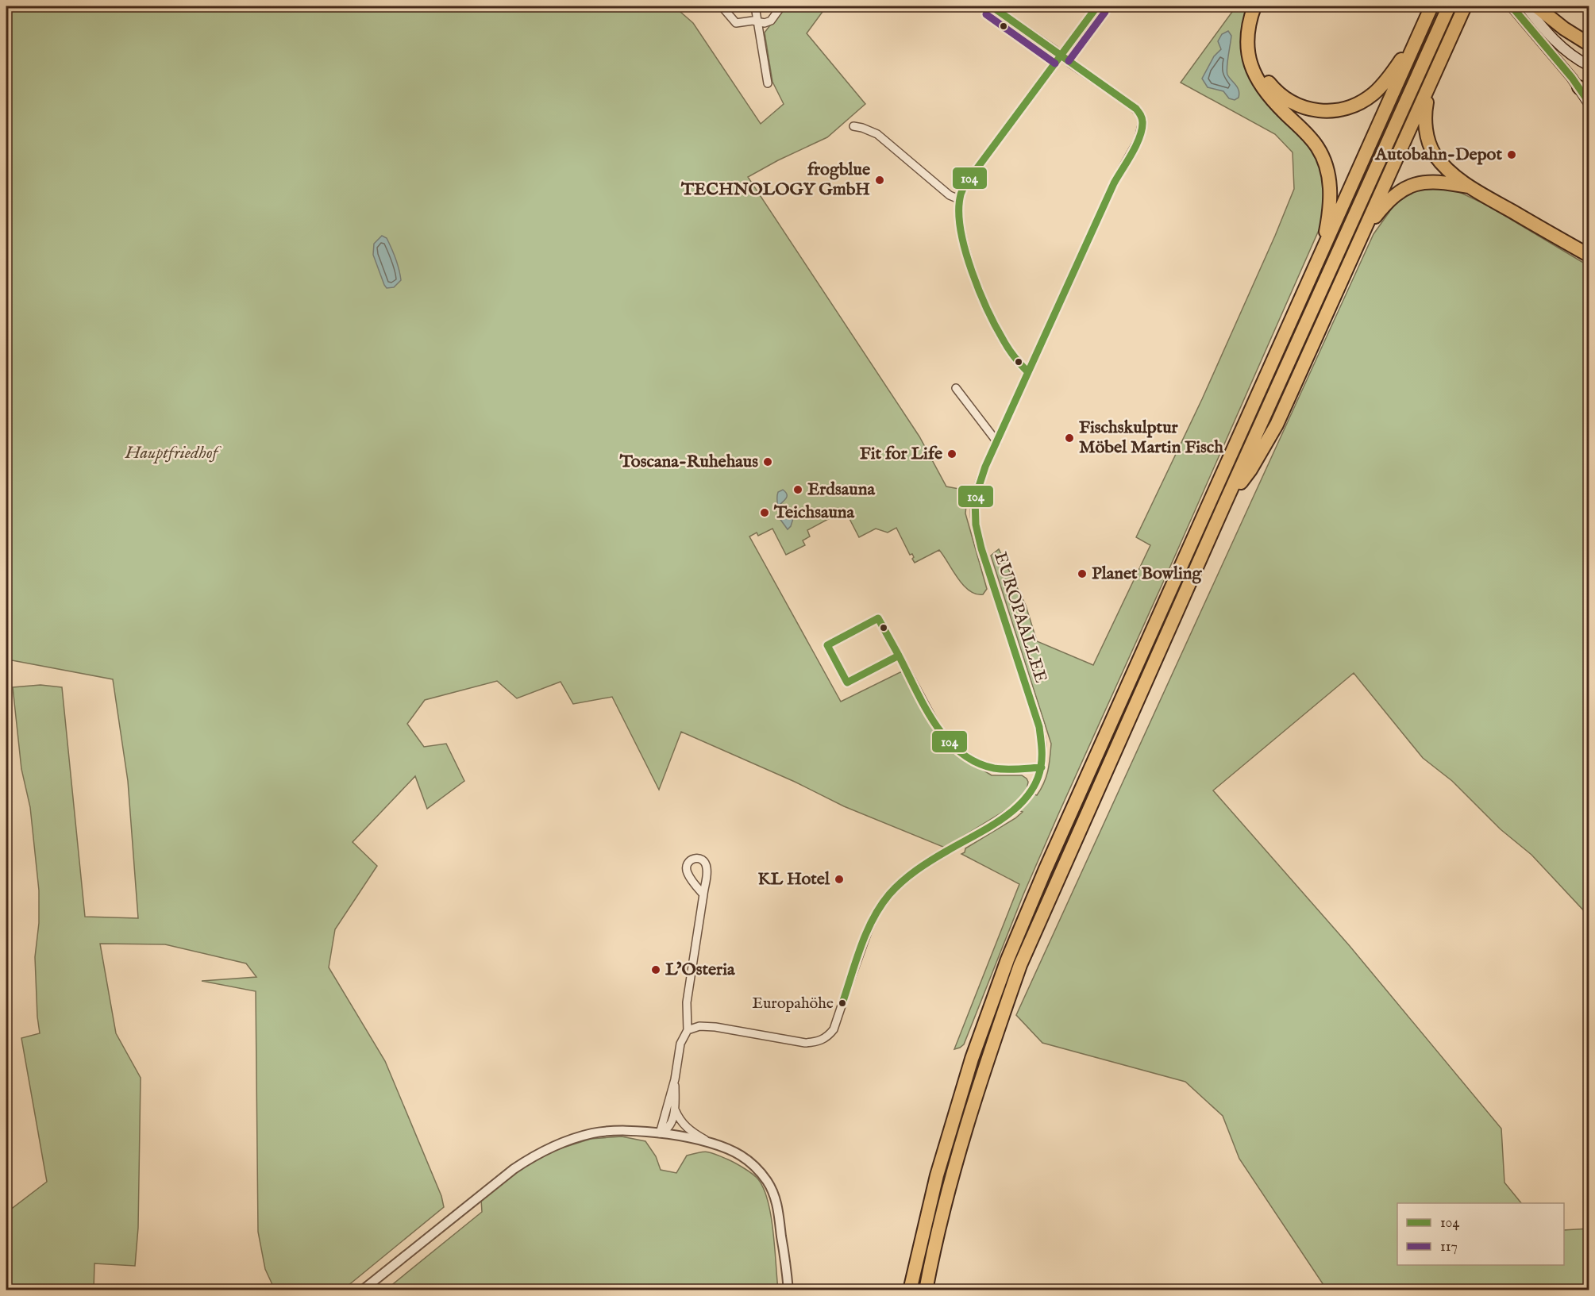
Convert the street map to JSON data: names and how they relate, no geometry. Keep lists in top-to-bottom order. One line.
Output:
{"streets":{"street":["EUROPAALLEE"]},"parks":["Hauptfriedhof"],"places":["Autobahn-Depot","frogblue TECHNOLOGY GmbH","Fischskulptur Möbel Martin Fisch","Fit for Life","Toscana-Ruhehaus","Erdsauna","Teichsauna","Planet Bowling","KL Hotel","L’Osteria","Europahöhe"],"lines":["transit line 104","transit line 117"],"legend":["104","117"]}
